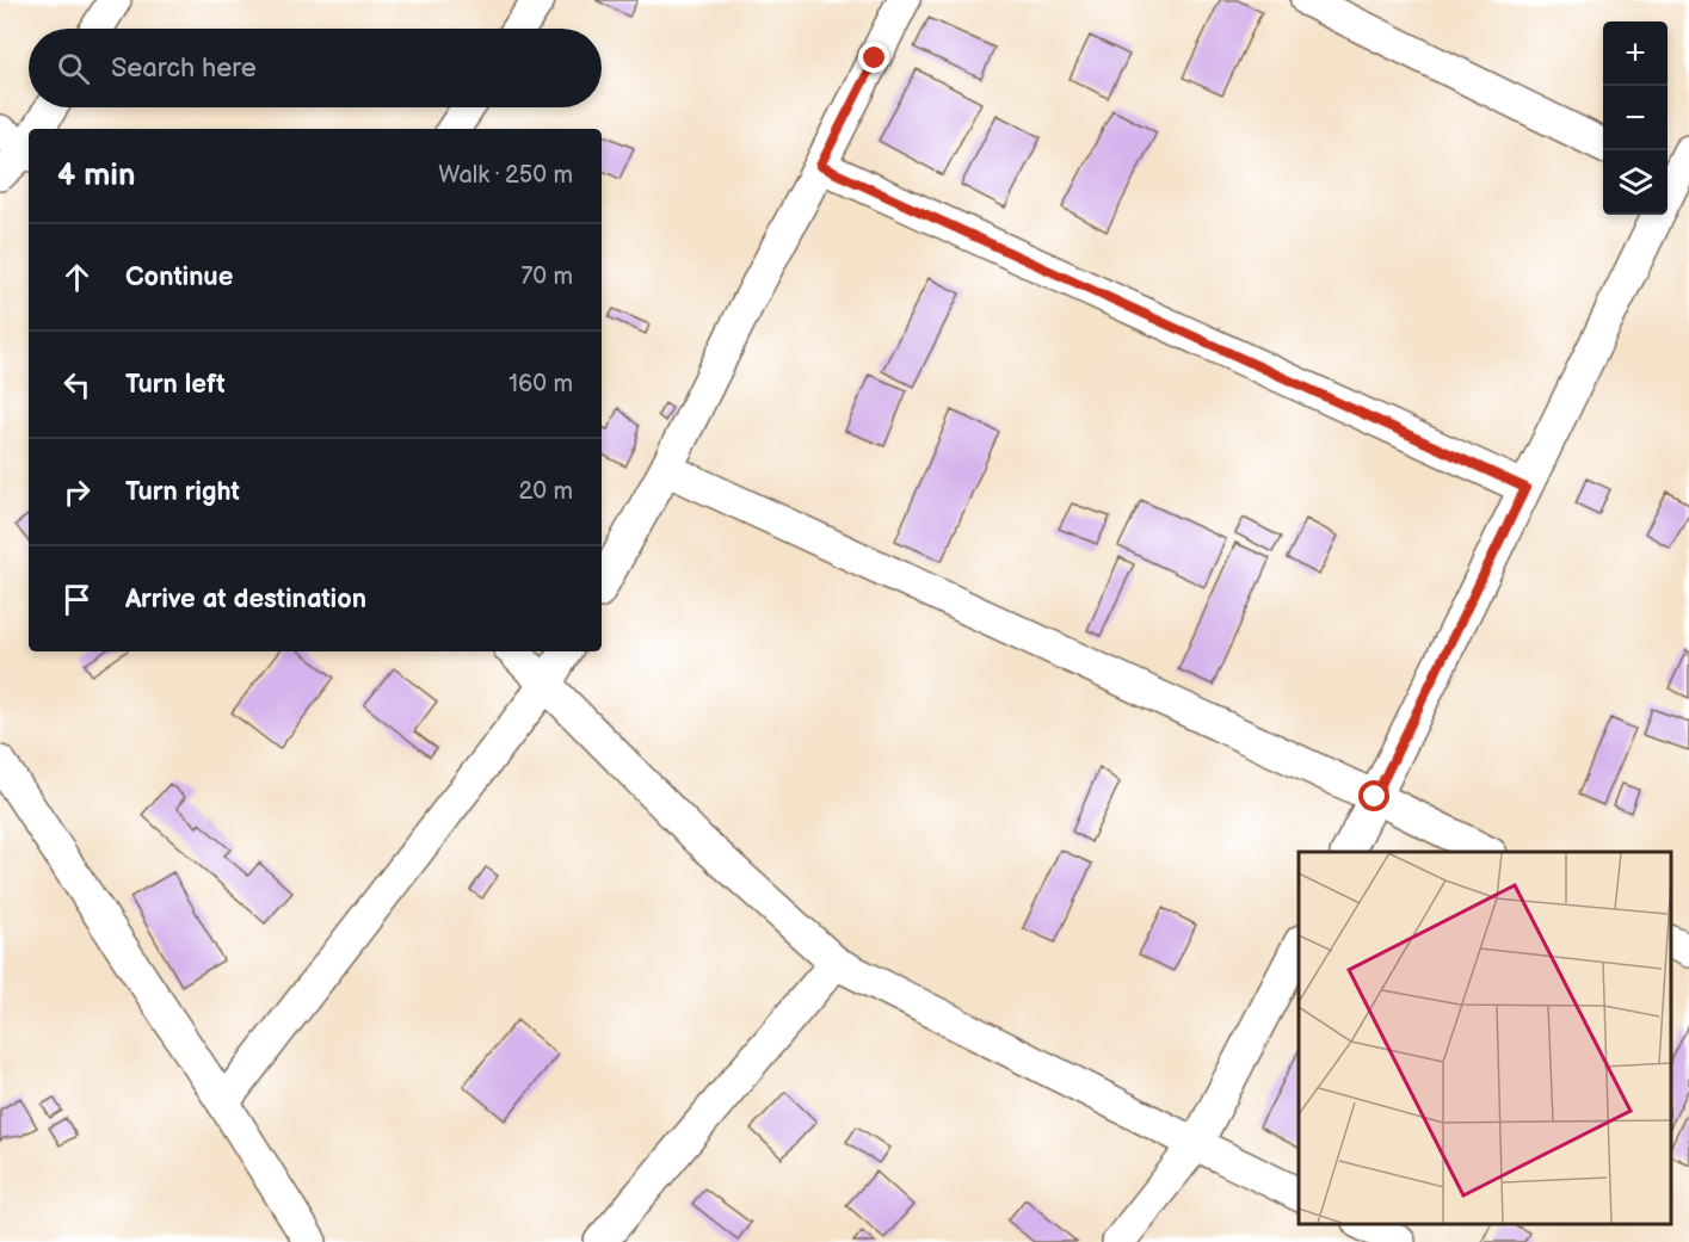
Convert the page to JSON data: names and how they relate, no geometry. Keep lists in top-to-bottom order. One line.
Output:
{"page":{"map_buttons":["+","−"],"search":"Search here","heading":["4 min","Walk · 250 m"],"list":[["Continue","70 m"],["Turn left","160 m"],["Turn right","20 m"],"Arrive at destination"]}}
